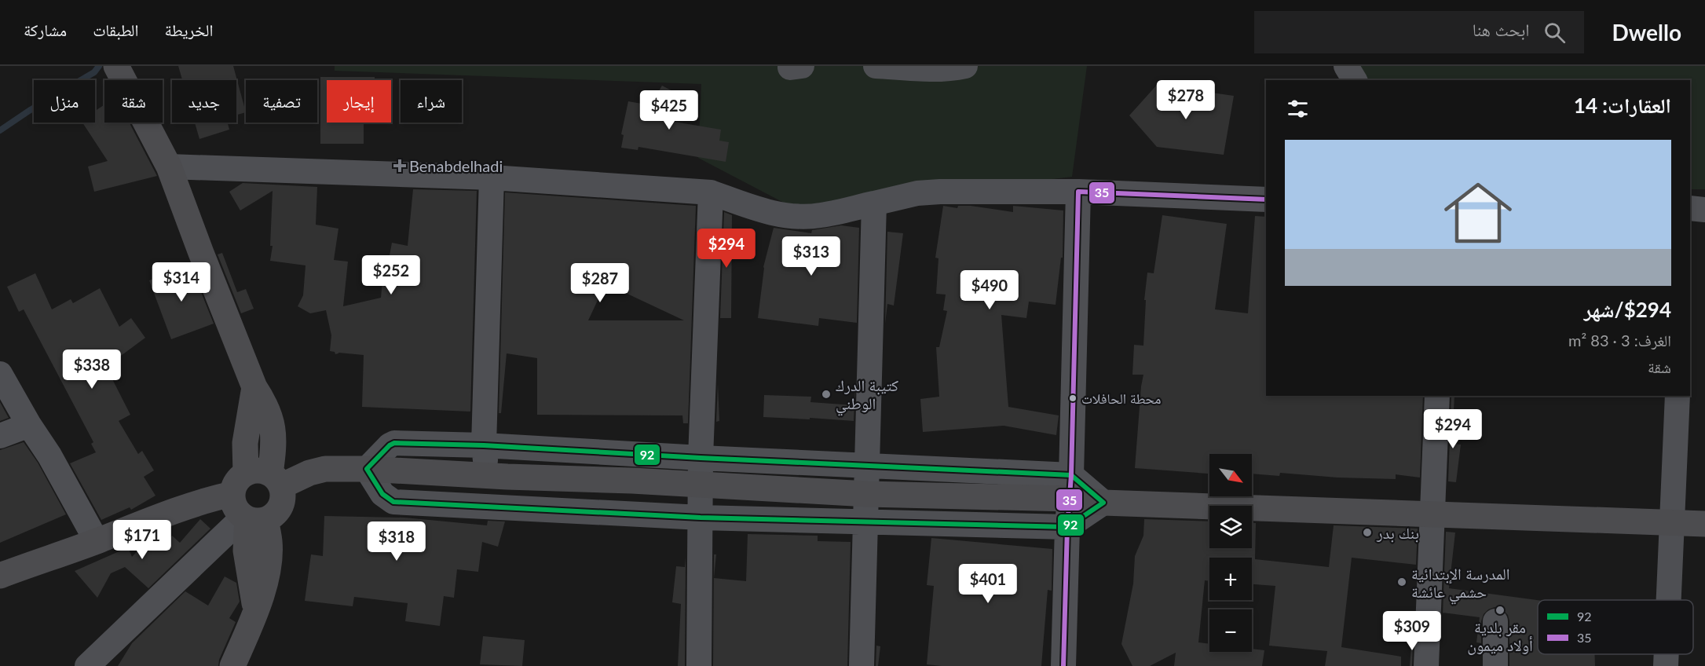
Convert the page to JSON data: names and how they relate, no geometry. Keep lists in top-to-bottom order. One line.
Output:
{"places":{"health":["Benabdelhadi"],"other":["كتيبة الدرك الوطني","محطة الحافلات","بنك بدر","المدرسة الإبتدائية حشمي عائشة","مقر بلدية أولاد ميمون"]},"lines":["transit line 35","transit line 92"],"legend":["92","35"],"north":"bottom right","page":{"header":"Dwello","search":"ابحث هنا","nav":["الخريطة","الطبقات","مشاركة"],"price":["$278","$425","$294","$313","$252","$314","$287","$490","$338","$294","$171","$318","$401","$309"],"chip":["شراء","إيجار","تصفية","جديد","شقة","منزل"],"heading":"العقارات: 14","list":[{"name":"$294/شهر","note":"الغرف: 3 · 83 m² · شقة"}],"map_buttons":["+","−"]}}
